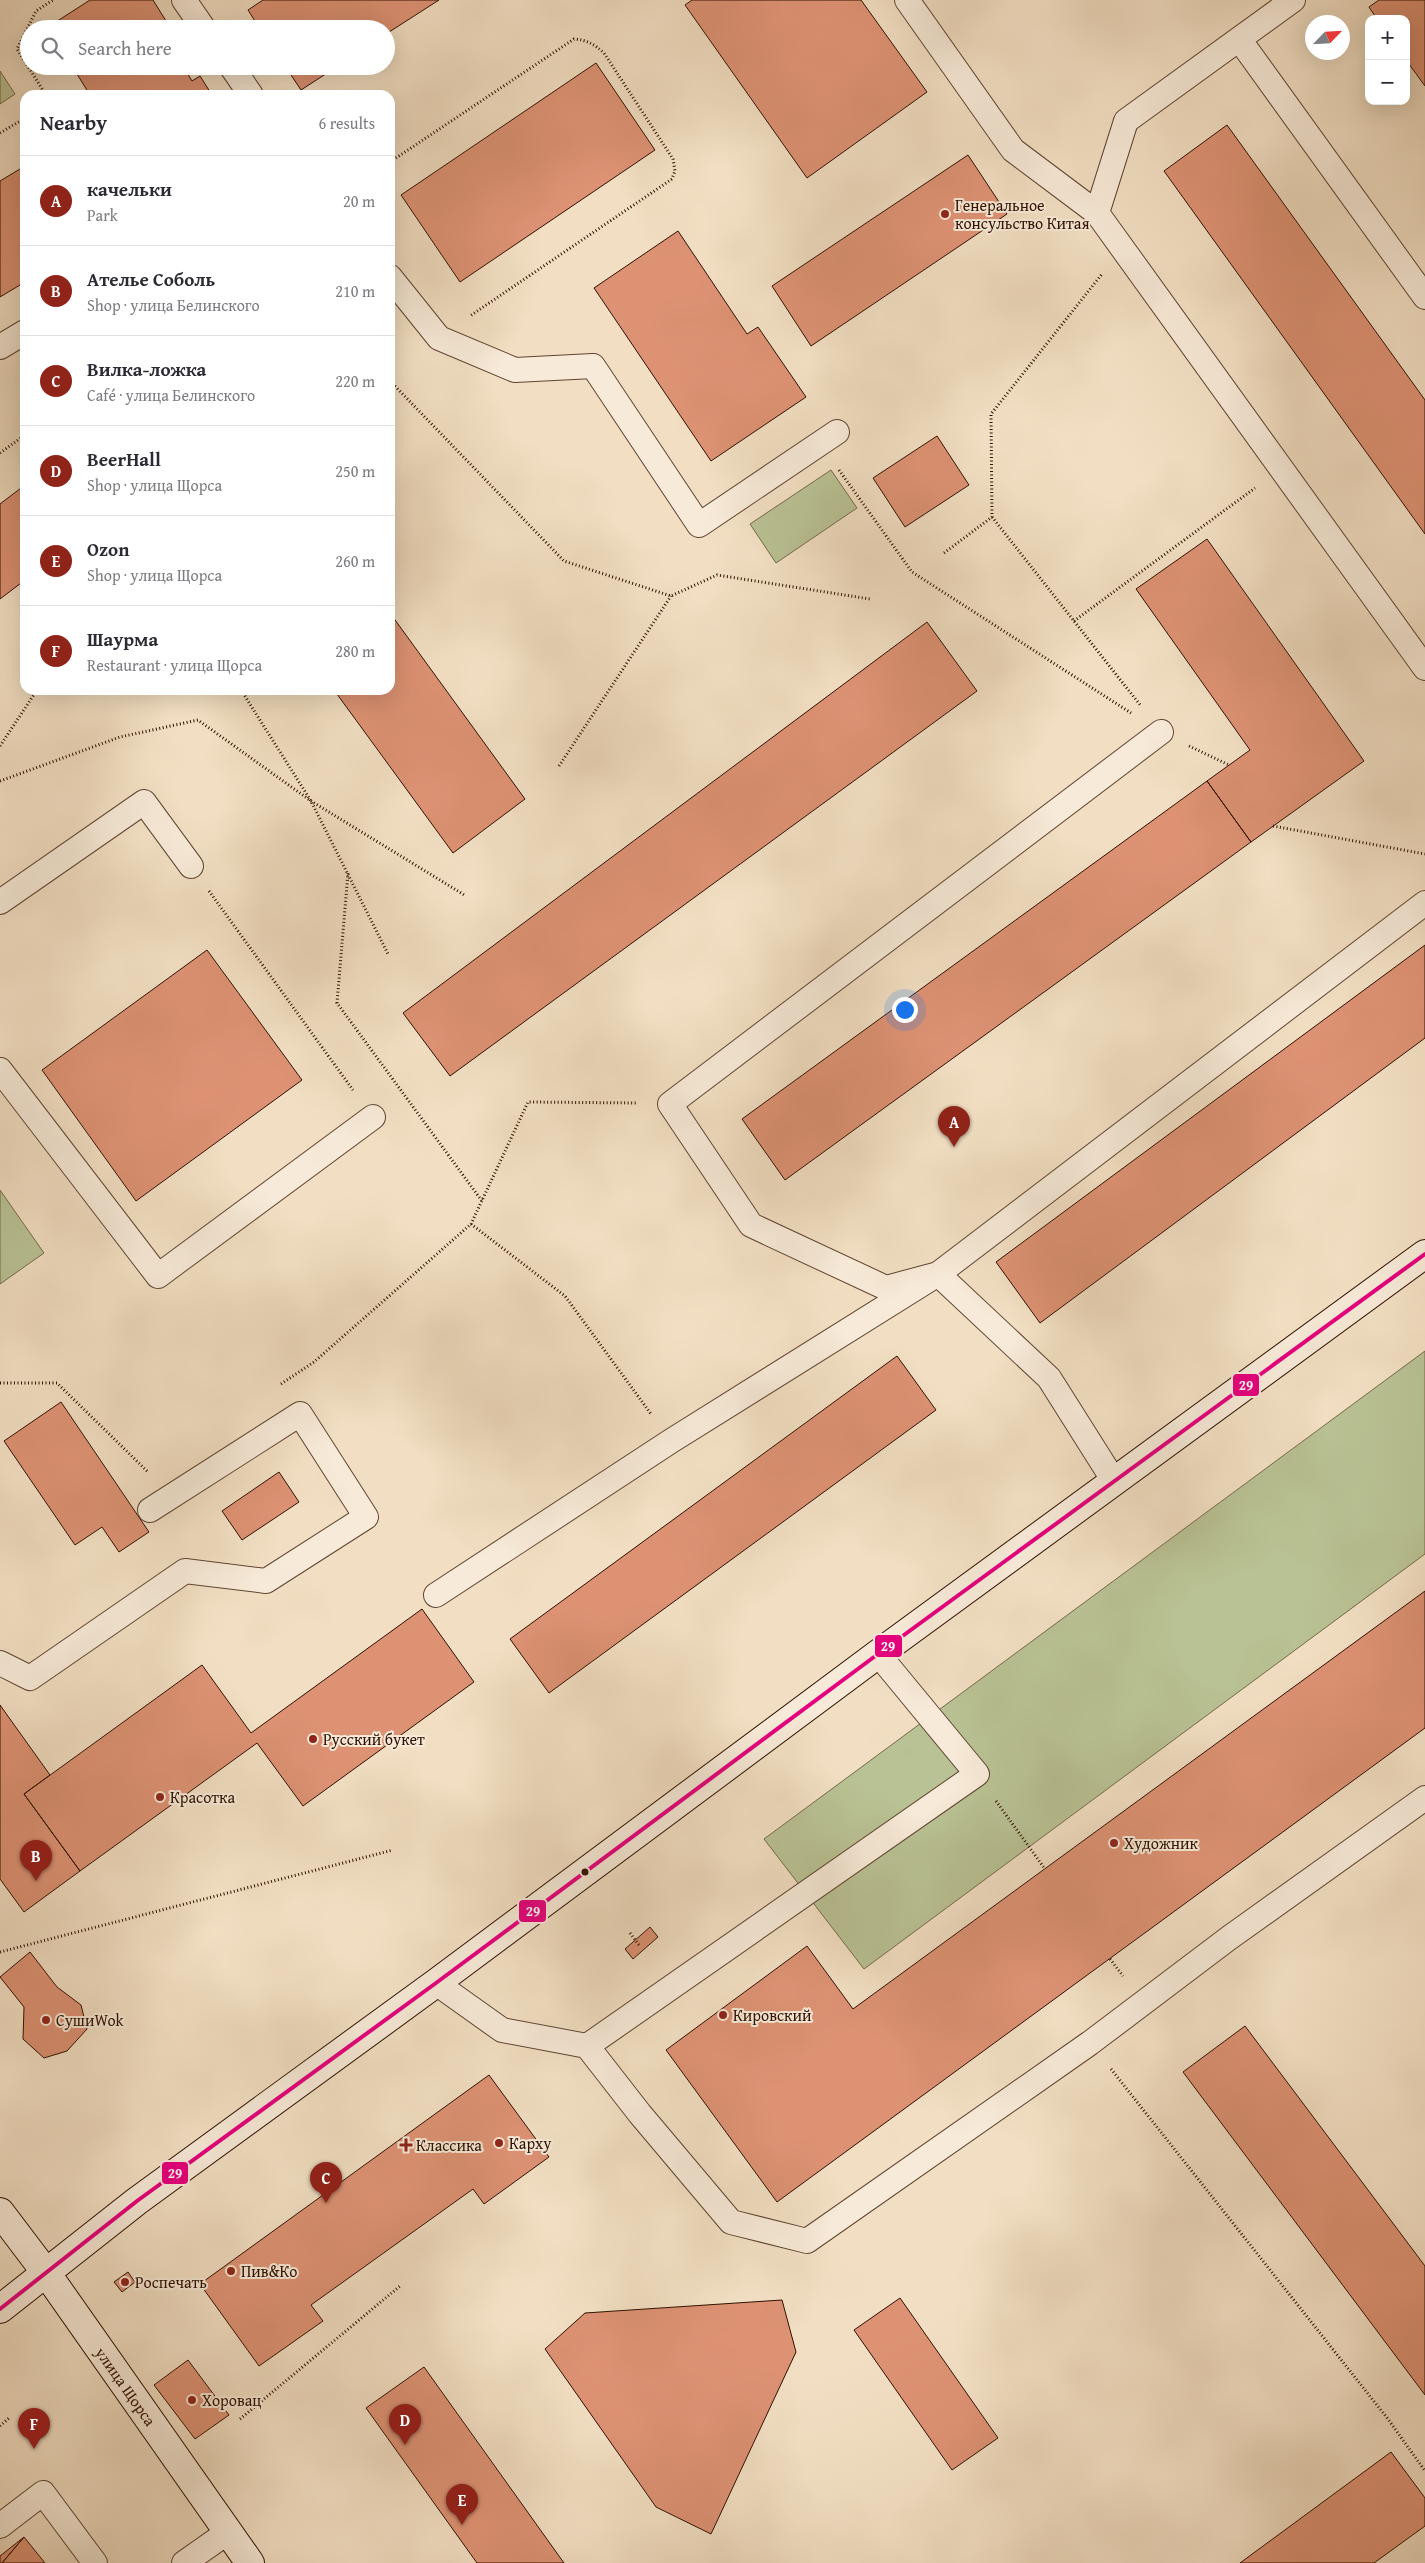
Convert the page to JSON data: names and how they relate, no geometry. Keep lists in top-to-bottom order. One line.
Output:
{"streets":{"main road":["улица Щорса"]},"places":{"other":["Генеральное консульство Китая","Русский букет","Красотка","Художник","Кировский","СушиWok","Карху","Пив&Ко","Роспечать","Хоровац"],"health":["Классика"]},"lines":["transit line 29"],"north":"top right","page":{"map_buttons":["+","−"],"search":"Search here","heading":["Nearby","6 results"],"list":[{"mark":"A","name":"качельки","note":"Park","value":"20 m"},{"mark":"B","name":"Ателье Соболь","note":"Shop · улица Белинского","value":"210 m"},{"mark":"C","name":"Вилка-ложка","note":"Café · улица Белинского","value":"220 m"},{"mark":"D","name":"BeerHall","note":"Shop · улица Щорса","value":"250 m"},{"mark":"E","name":"Ozon","note":"Shop · улица Щорса","value":"260 m"},{"mark":"F","name":"Шаурма","note":"Restaurant · улица Щорса","value":"280 m"}],"pins":["A","B","C","D","F","E"]}}
